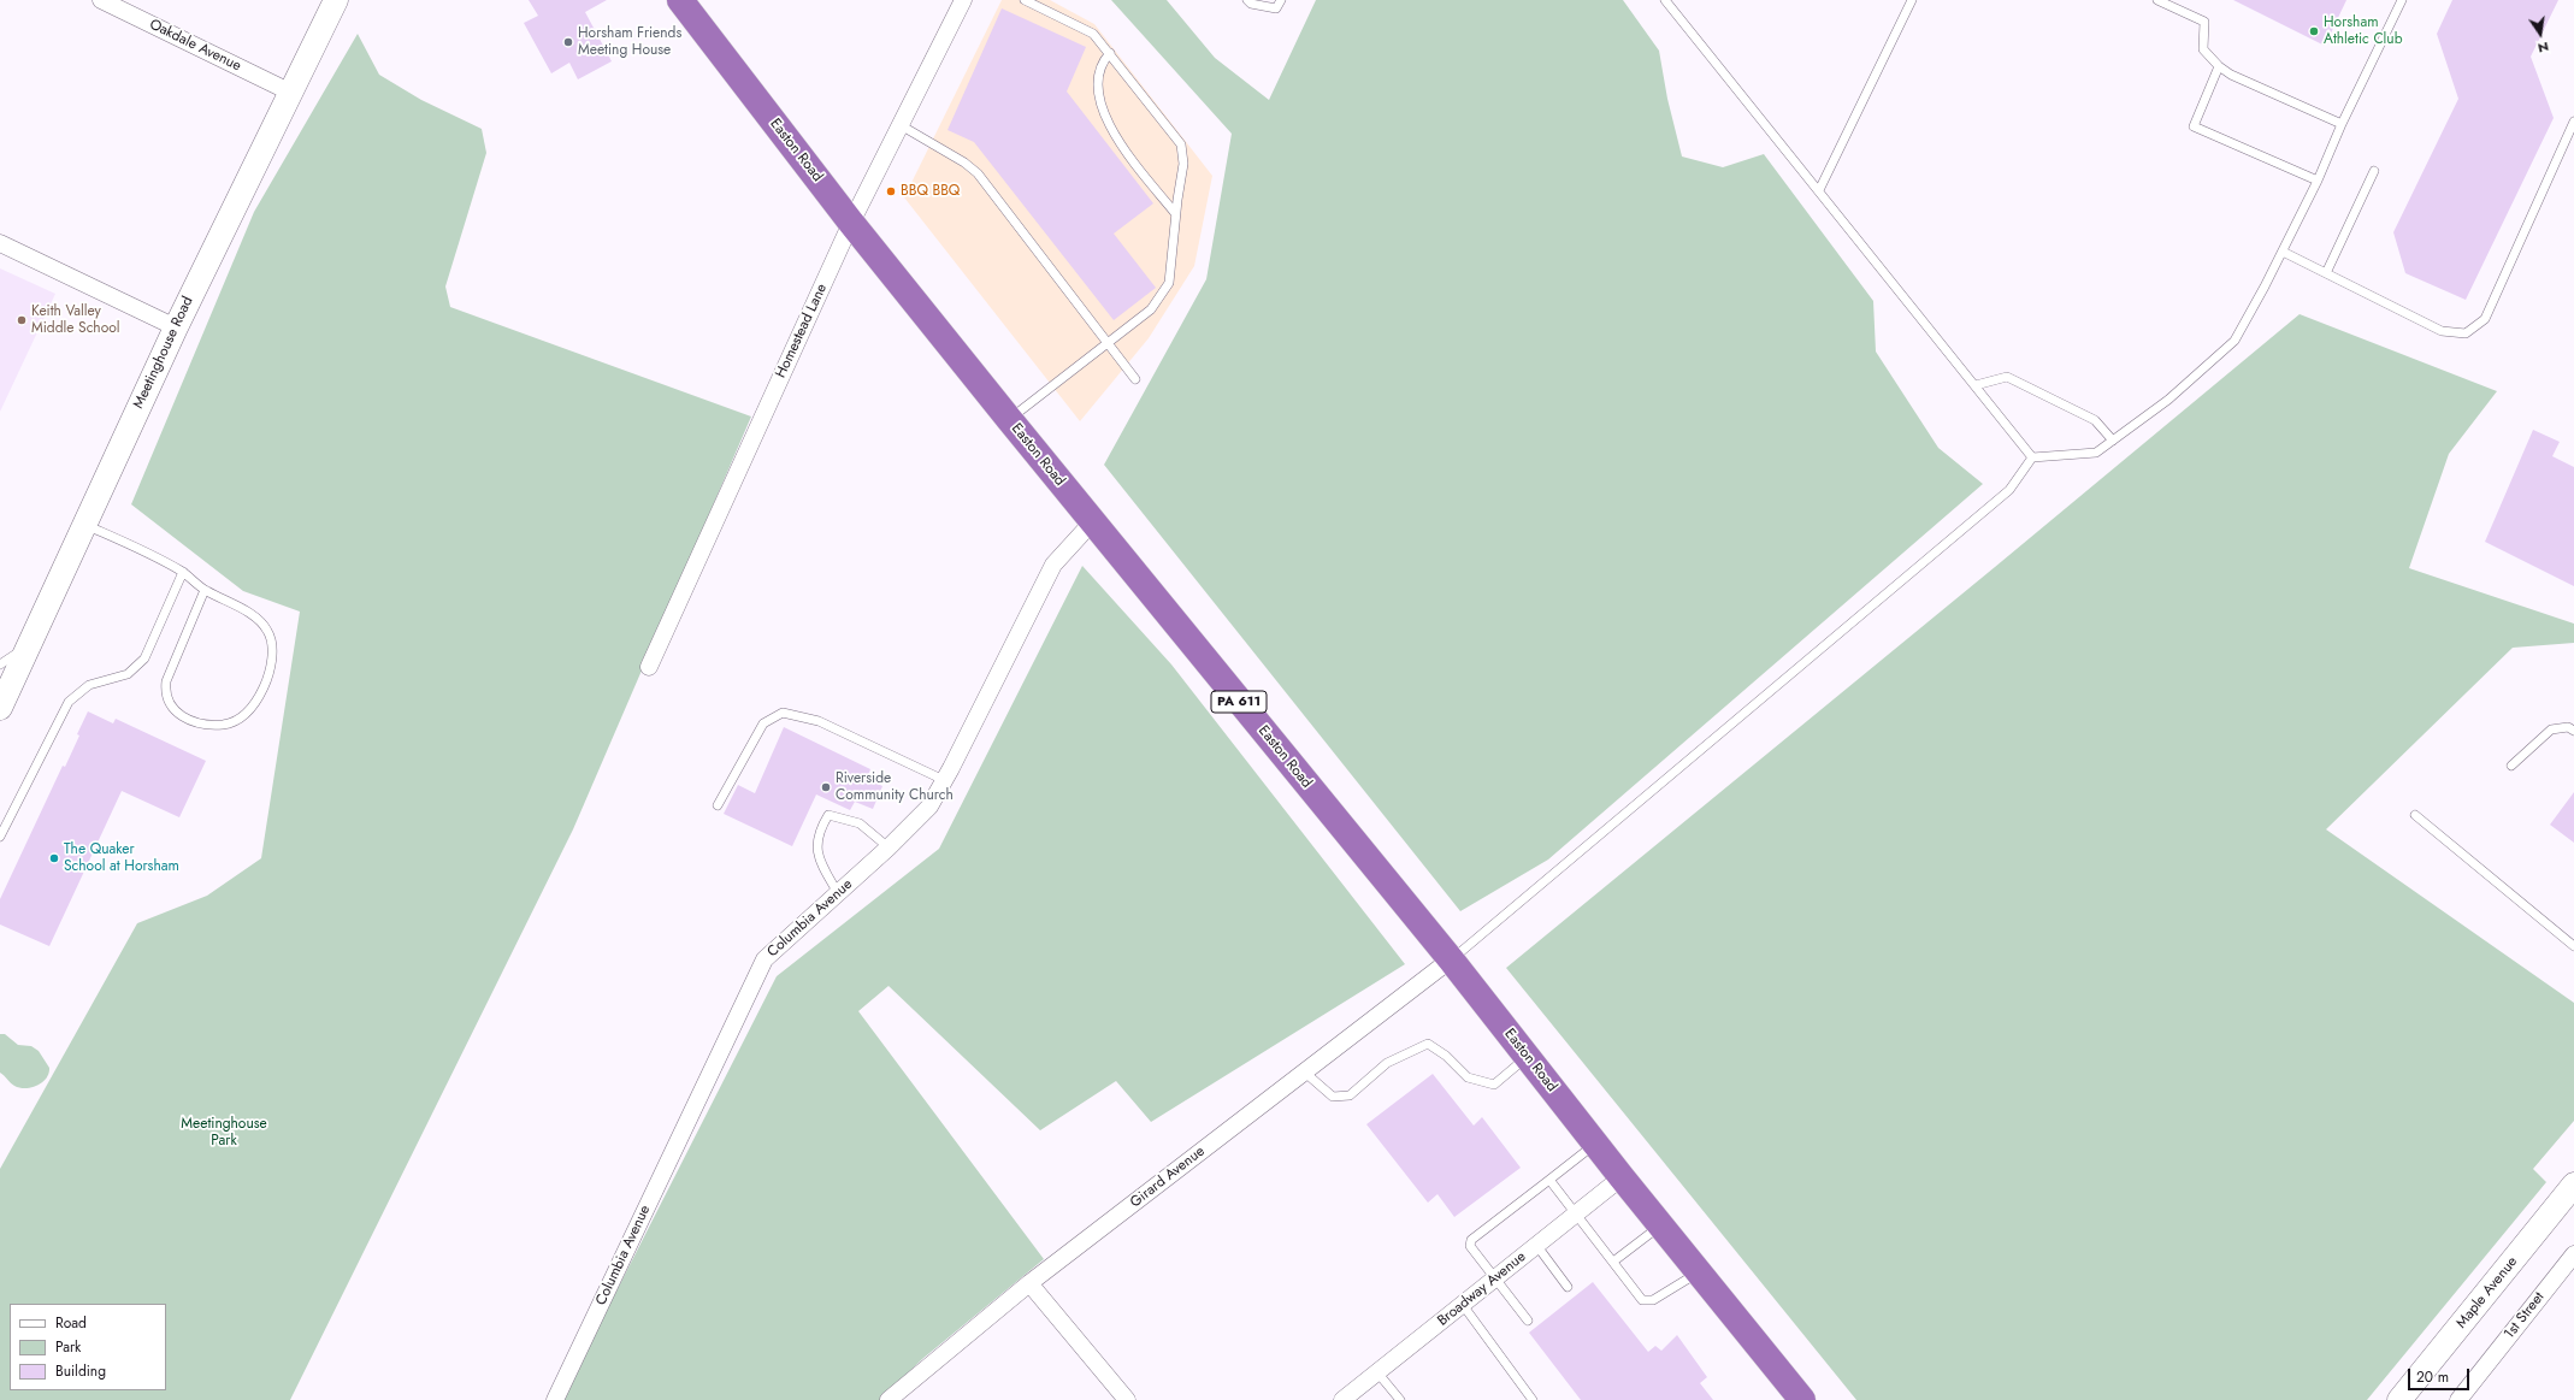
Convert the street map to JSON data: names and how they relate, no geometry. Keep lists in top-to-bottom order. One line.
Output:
{"streets":{"highway":["Easton Road","PA 611"],"street":["Oakdale Avenue","Homestead Lane","Meetinghouse Road","Columbia Avenue","Girard Avenue","Broadway Avenue","Maple Avenue","1st Street"]},"crossings":[["Oakdale Avenue","Meetinghouse Road"],["Easton Road","Homestead Lane"],["Easton Road","Columbia Avenue"],["Easton Road","Girard Avenue"],["Easton Road","Broadway Avenue"]],"parks":["Meetinghouse Park"],"places":["Horsham Athletic Club","Horsham Friends Meeting House","BBQ BBQ","Keith Valley Middle School","Riverside Community Church","The Quaker School at Horsham"],"legend":["Road","Park","Building"],"scale_bar":"20 m","north":"bottom"}
